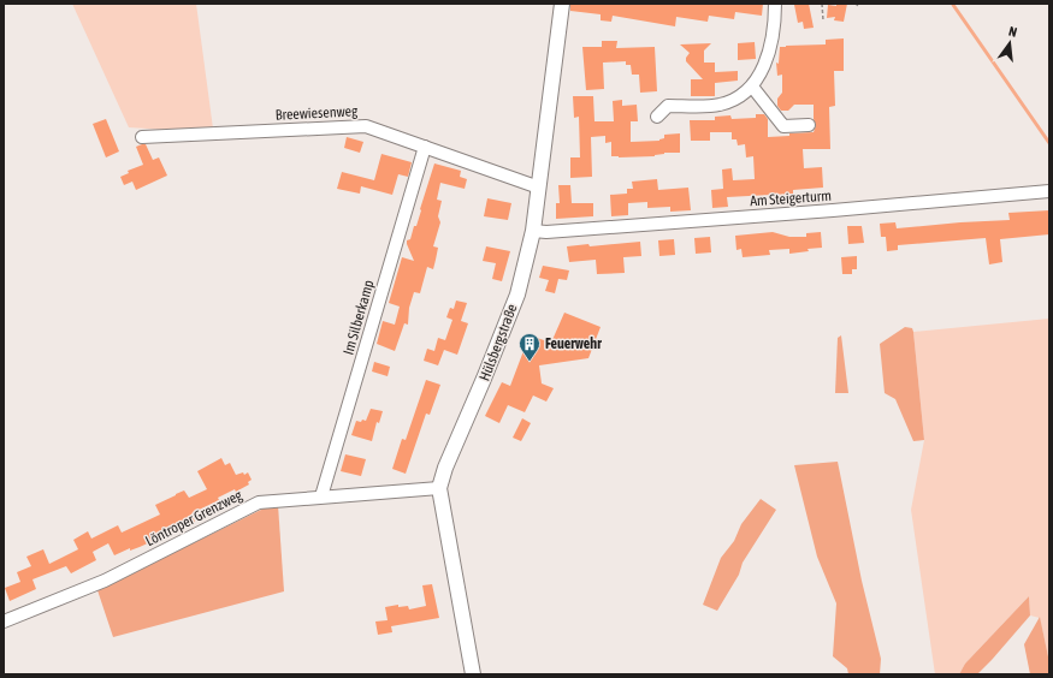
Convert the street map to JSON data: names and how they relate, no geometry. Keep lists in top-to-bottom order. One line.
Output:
{"streets":{"street":["Breewiesenweg","Am Steigerturm","Im Silberkamp","Hülsbergstraße","Löntroper Grenzweg"]},"crossings":[["Breewiesenweg","Im Silberkamp"],["Breewiesenweg","Hülsbergstraße"],["Am Steigerturm","Hülsbergstraße"],["Im Silberkamp","Löntroper Grenzweg"],["Hülsbergstraße","Löntroper Grenzweg"]],"places":{"building":["Feuerwehr"]},"north":"top"}
